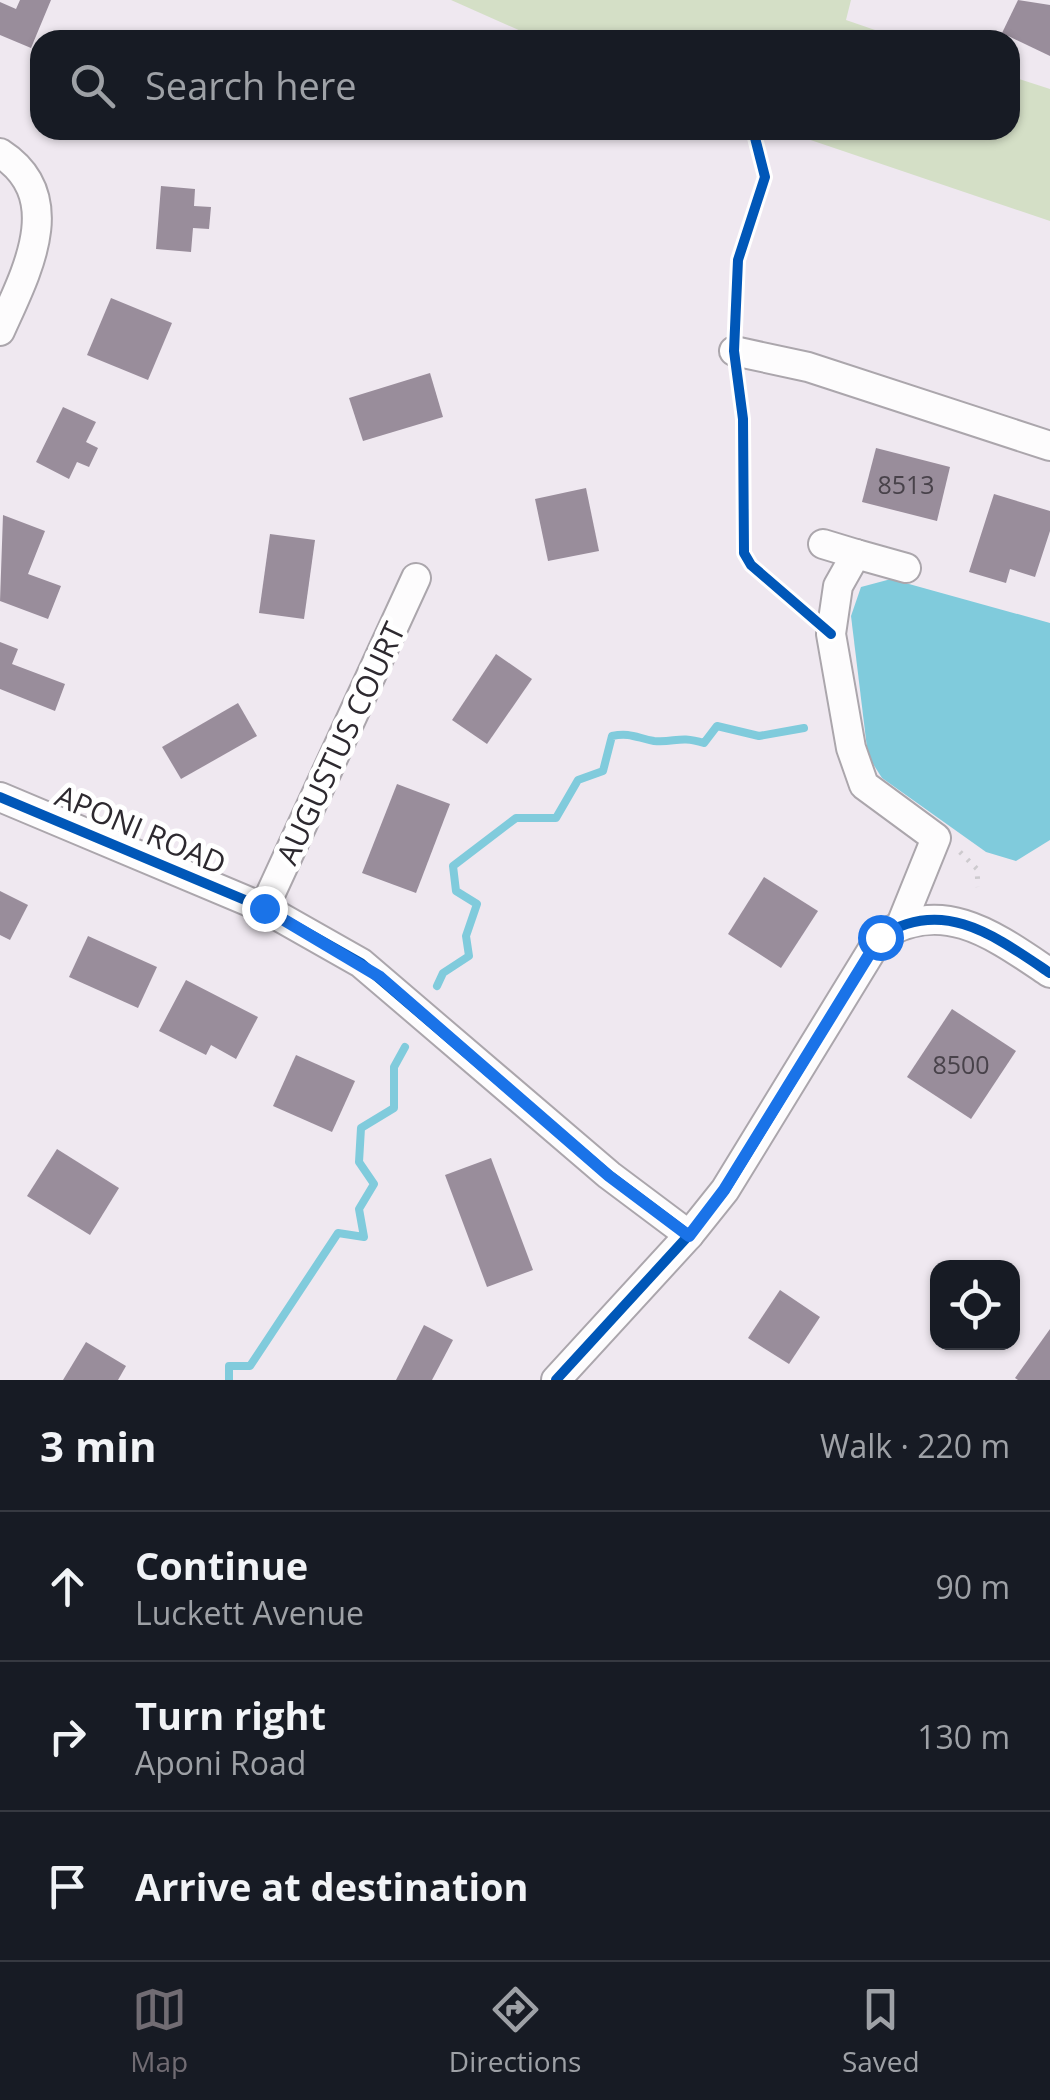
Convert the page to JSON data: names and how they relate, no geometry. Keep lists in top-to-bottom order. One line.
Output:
{"streets":{"street":["AUGUSTUS COURT","APONI ROAD"]},"crossings":[["AUGUSTUS COURT","APONI ROAD"]],"house_numbers":["8513","8500"],"page":{"search":"Search here","heading":["3 min","Walk · 220 m"],"list":[["Continue","Luckett Avenue","90 m"],["Turn right","Aponi Road","130 m"],"Arrive at destination"],"nav":["Map","Directions","Saved"]}}
